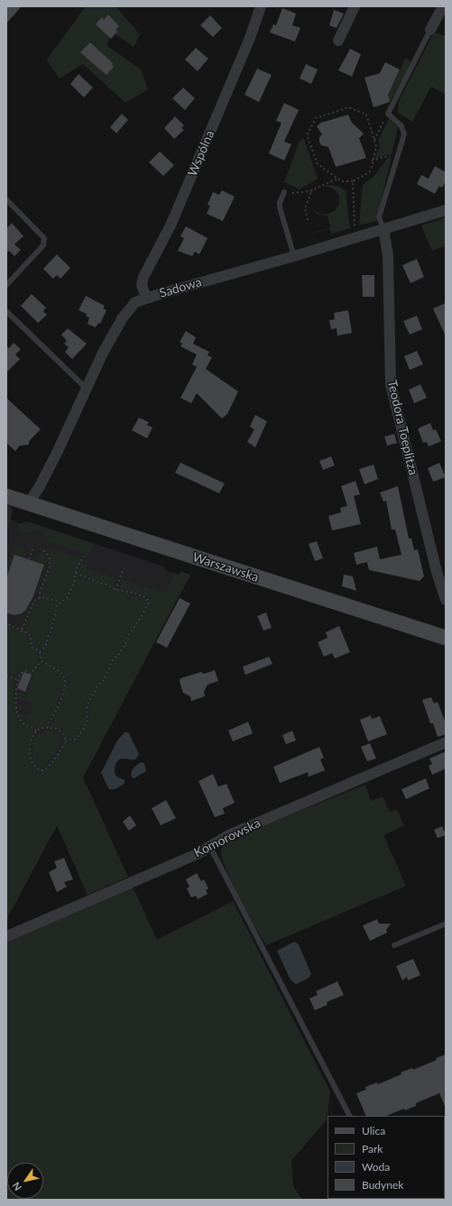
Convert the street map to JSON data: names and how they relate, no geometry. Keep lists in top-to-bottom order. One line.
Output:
{"streets":{"main road":["Warszawska"],"street":["Wspólna","Sadowa","Teodora Toeplitza","Komorowska"]},"crossings":[["Wspólna","Sadowa"],["Sadowa","Teodora Toeplitza"],["Sadowa","Warszawska"]],"legend":["Ulica","Park","Woda","Budynek"],"north":"bottom left"}
